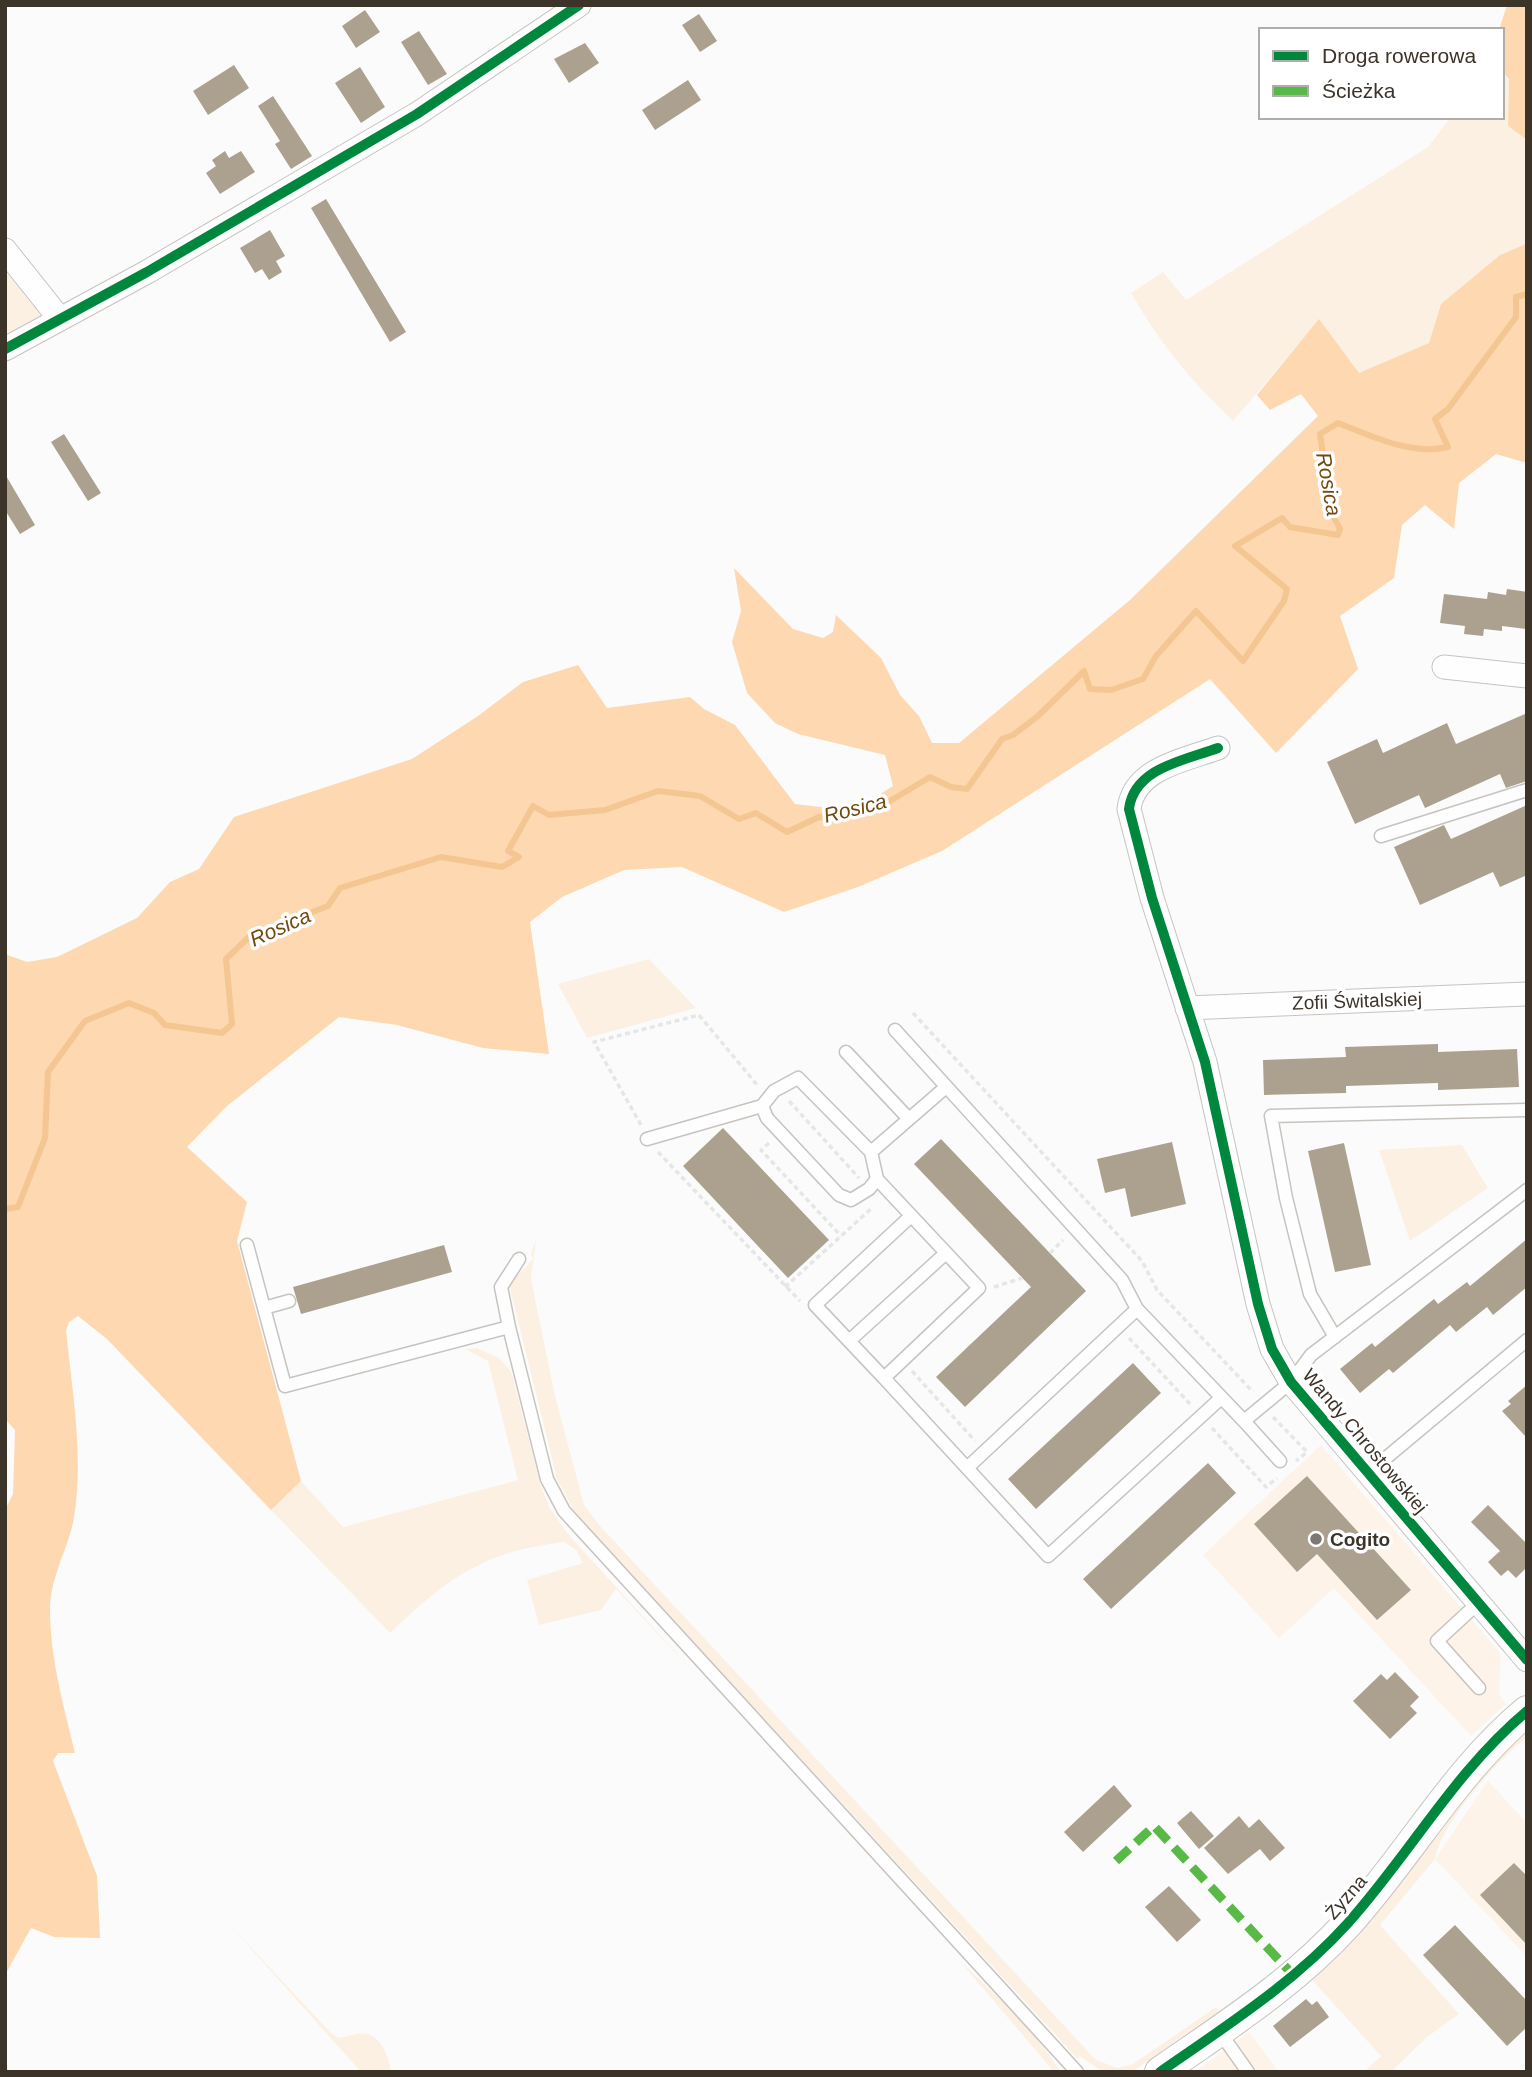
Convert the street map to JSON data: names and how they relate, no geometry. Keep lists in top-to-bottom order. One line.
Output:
{"streets":{"street":["Zofii Świtalskiej","Wandy Chrostowskiej","Żyzna"]},"crossings":[["Zofii Świtalskiej","Wandy Chrostowskiej"]],"water":["Rosica"],"places":["Cogito"],"legend":["Droga rowerowa","Ścieżka"]}
